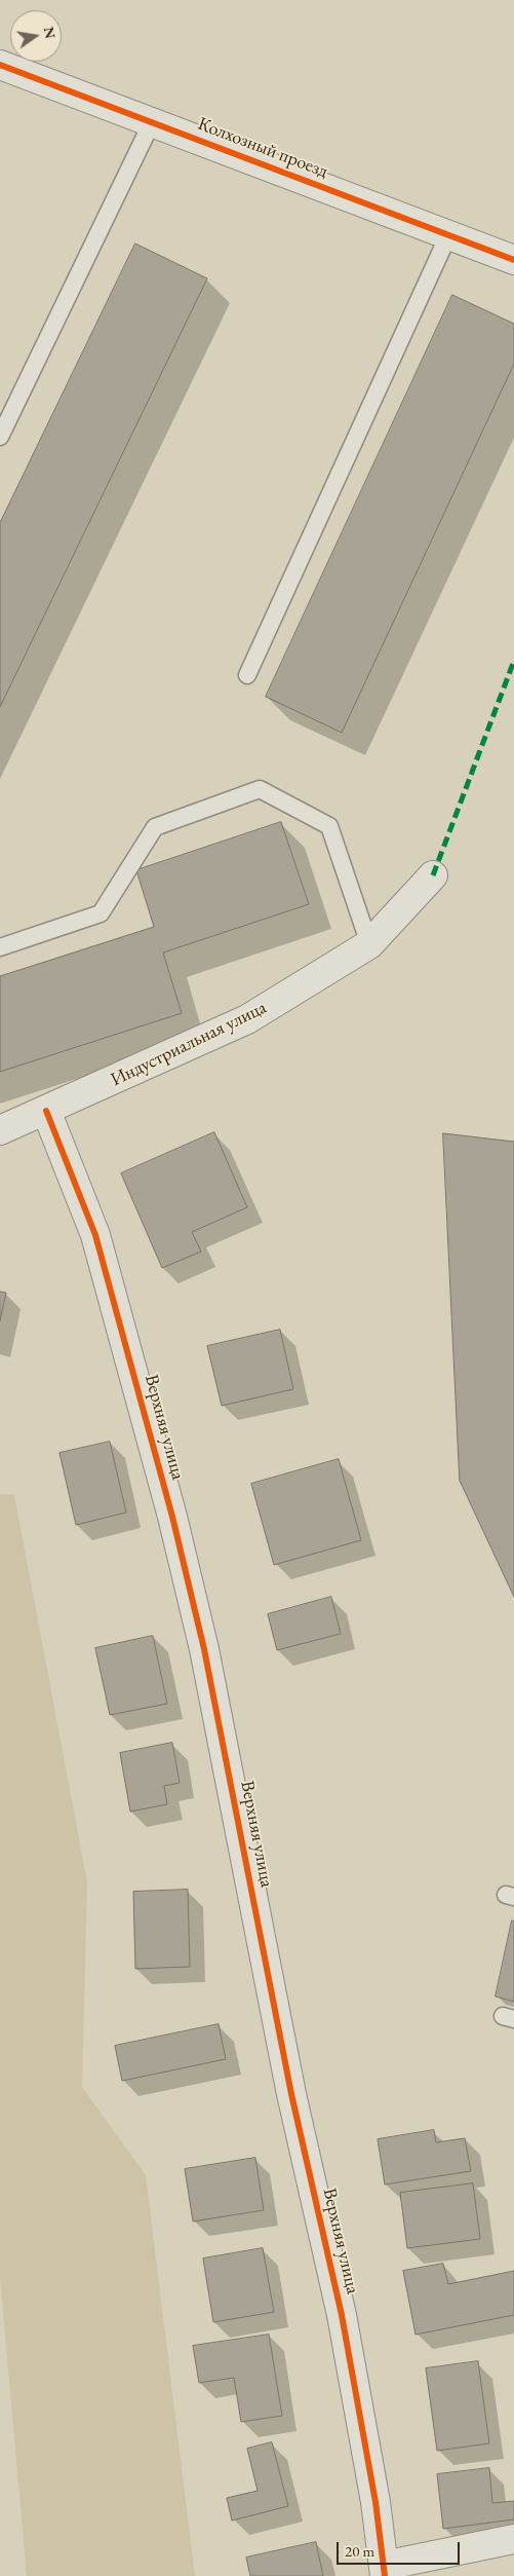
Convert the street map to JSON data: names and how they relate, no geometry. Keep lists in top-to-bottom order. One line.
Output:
{"streets":{"street":["Колхозный проезд","Индустриальная улица","Верхняя улица"]},"crossings":[["Индустриальная улица","Верхняя улица"]],"scale_bar":"20 m","north":"right"}
